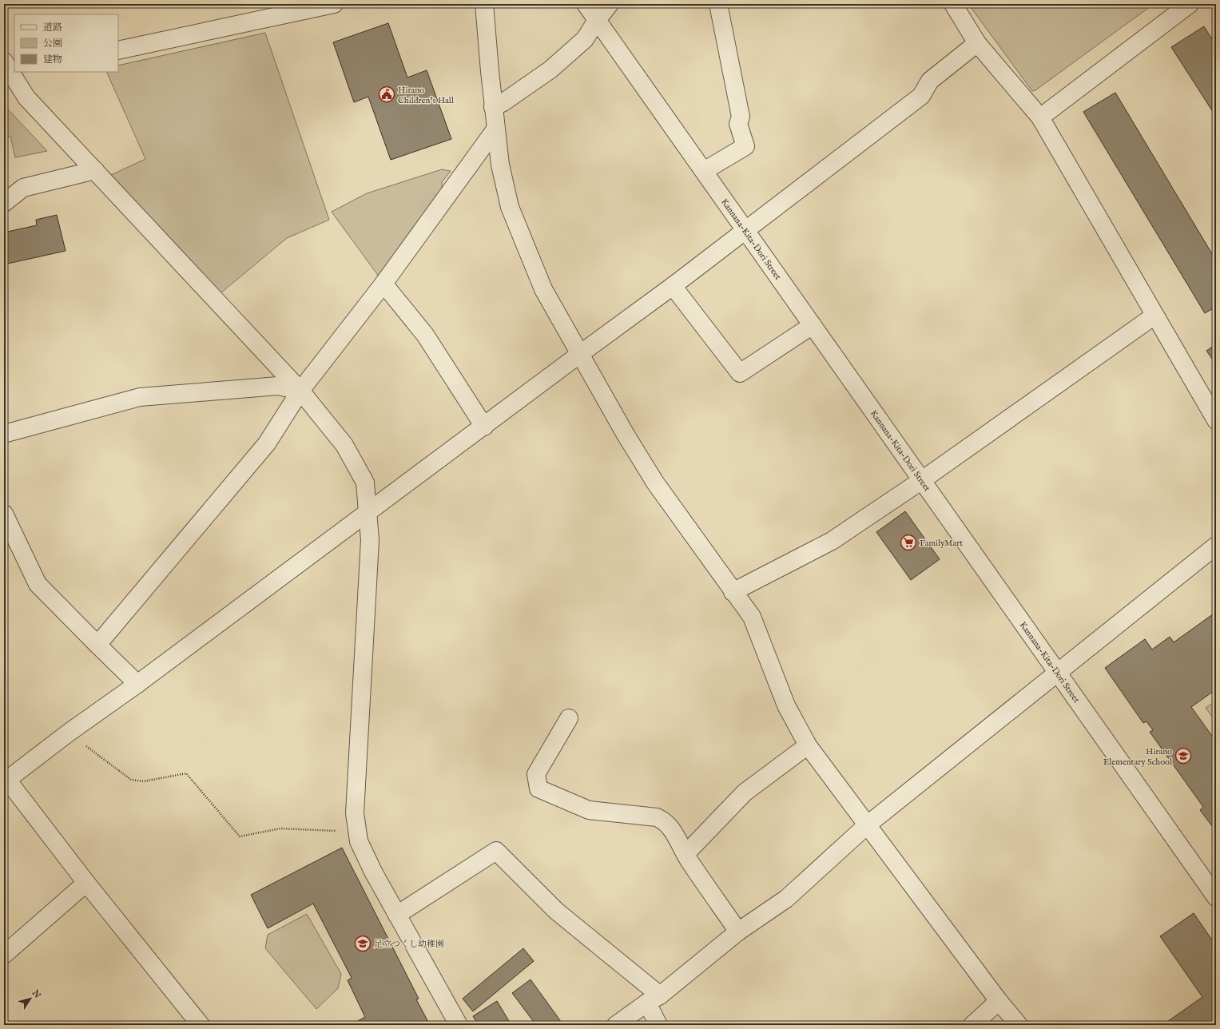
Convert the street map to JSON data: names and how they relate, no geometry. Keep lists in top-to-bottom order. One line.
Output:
{"streets":{"street":["Kannana-Kita-Dori Street"]},"places":{"public building":["Hirano Children's Hall"],"supermarket":["FamilyMart"],"school or university":["Hirano Elementary School","足立つくし幼稚園"]},"legend":["道路","公園","建物"],"north":"top right"}
